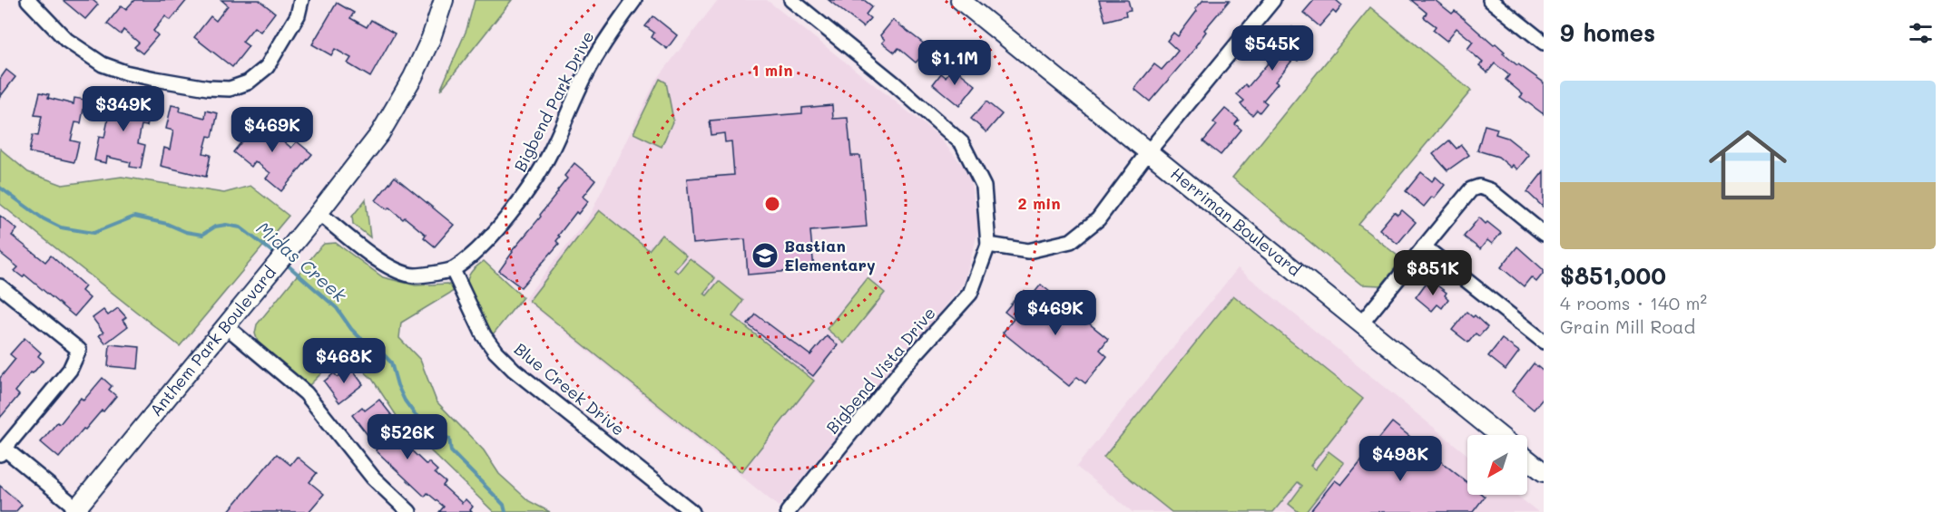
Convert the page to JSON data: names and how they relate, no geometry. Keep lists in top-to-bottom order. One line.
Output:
{"streets":{"main road":["Herriman Boulevard","Anthem Park Boulevard"],"street":["Bigbend Park Drive","Bigbend Vista Drive","Blue Creek Drive"]},"crossings":[["Bigbend Park Drive","Blue Creek Drive"]],"water":["Midas Creek"],"places":{"school or university":["Bastian Elementary"]},"north":"bottom left","page":{"heading":"9 homes","price":["$545K","$1.1M","$349K","$469K","$851K","$469K","$468K","$526K","$498K"],"list":[{"name":"$851,000","note":"4 rooms · 140 m² · Grain Mill Road"}]},"rings":["1 min","2 min"]}
